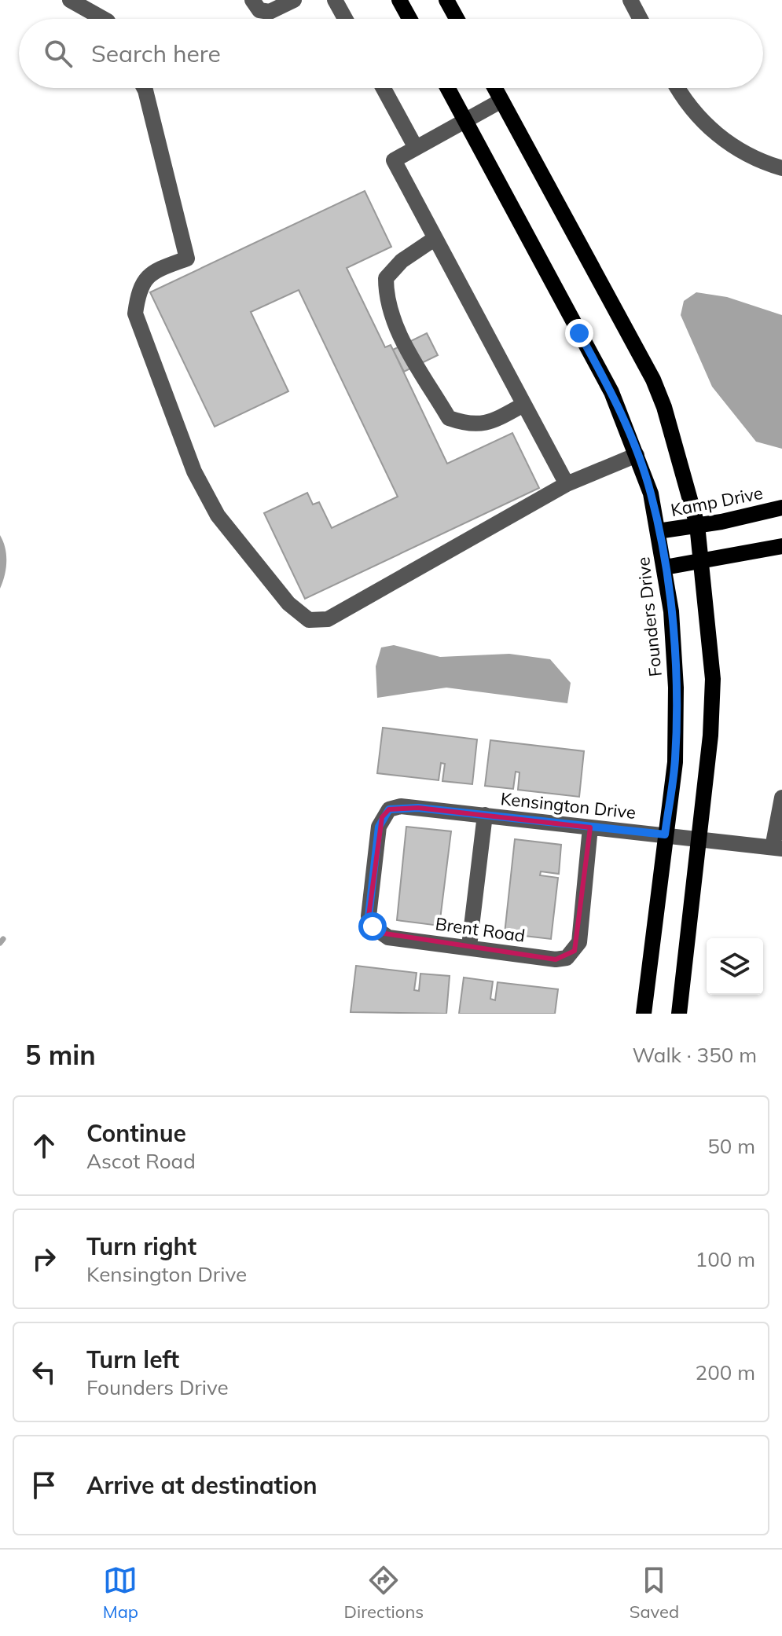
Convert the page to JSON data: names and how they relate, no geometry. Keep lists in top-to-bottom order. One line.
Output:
{"streets":{"main road":["Kamp Drive","Founders Drive"],"street":["Kensington Drive","Brent Road"]},"crossings":[["Kamp Drive","Founders Drive"],["Founders Drive","Kensington Drive"],["Kensington Drive","Brent Road"]],"page":{"search":"Search here","heading":["5 min","Walk · 350 m"],"list":[["Continue","Ascot Road","50 m"],["Turn right","Kensington Drive","100 m"],["Turn left","Founders Drive","200 m"],"Arrive at destination"],"nav":["Map","Directions","Saved"]}}
